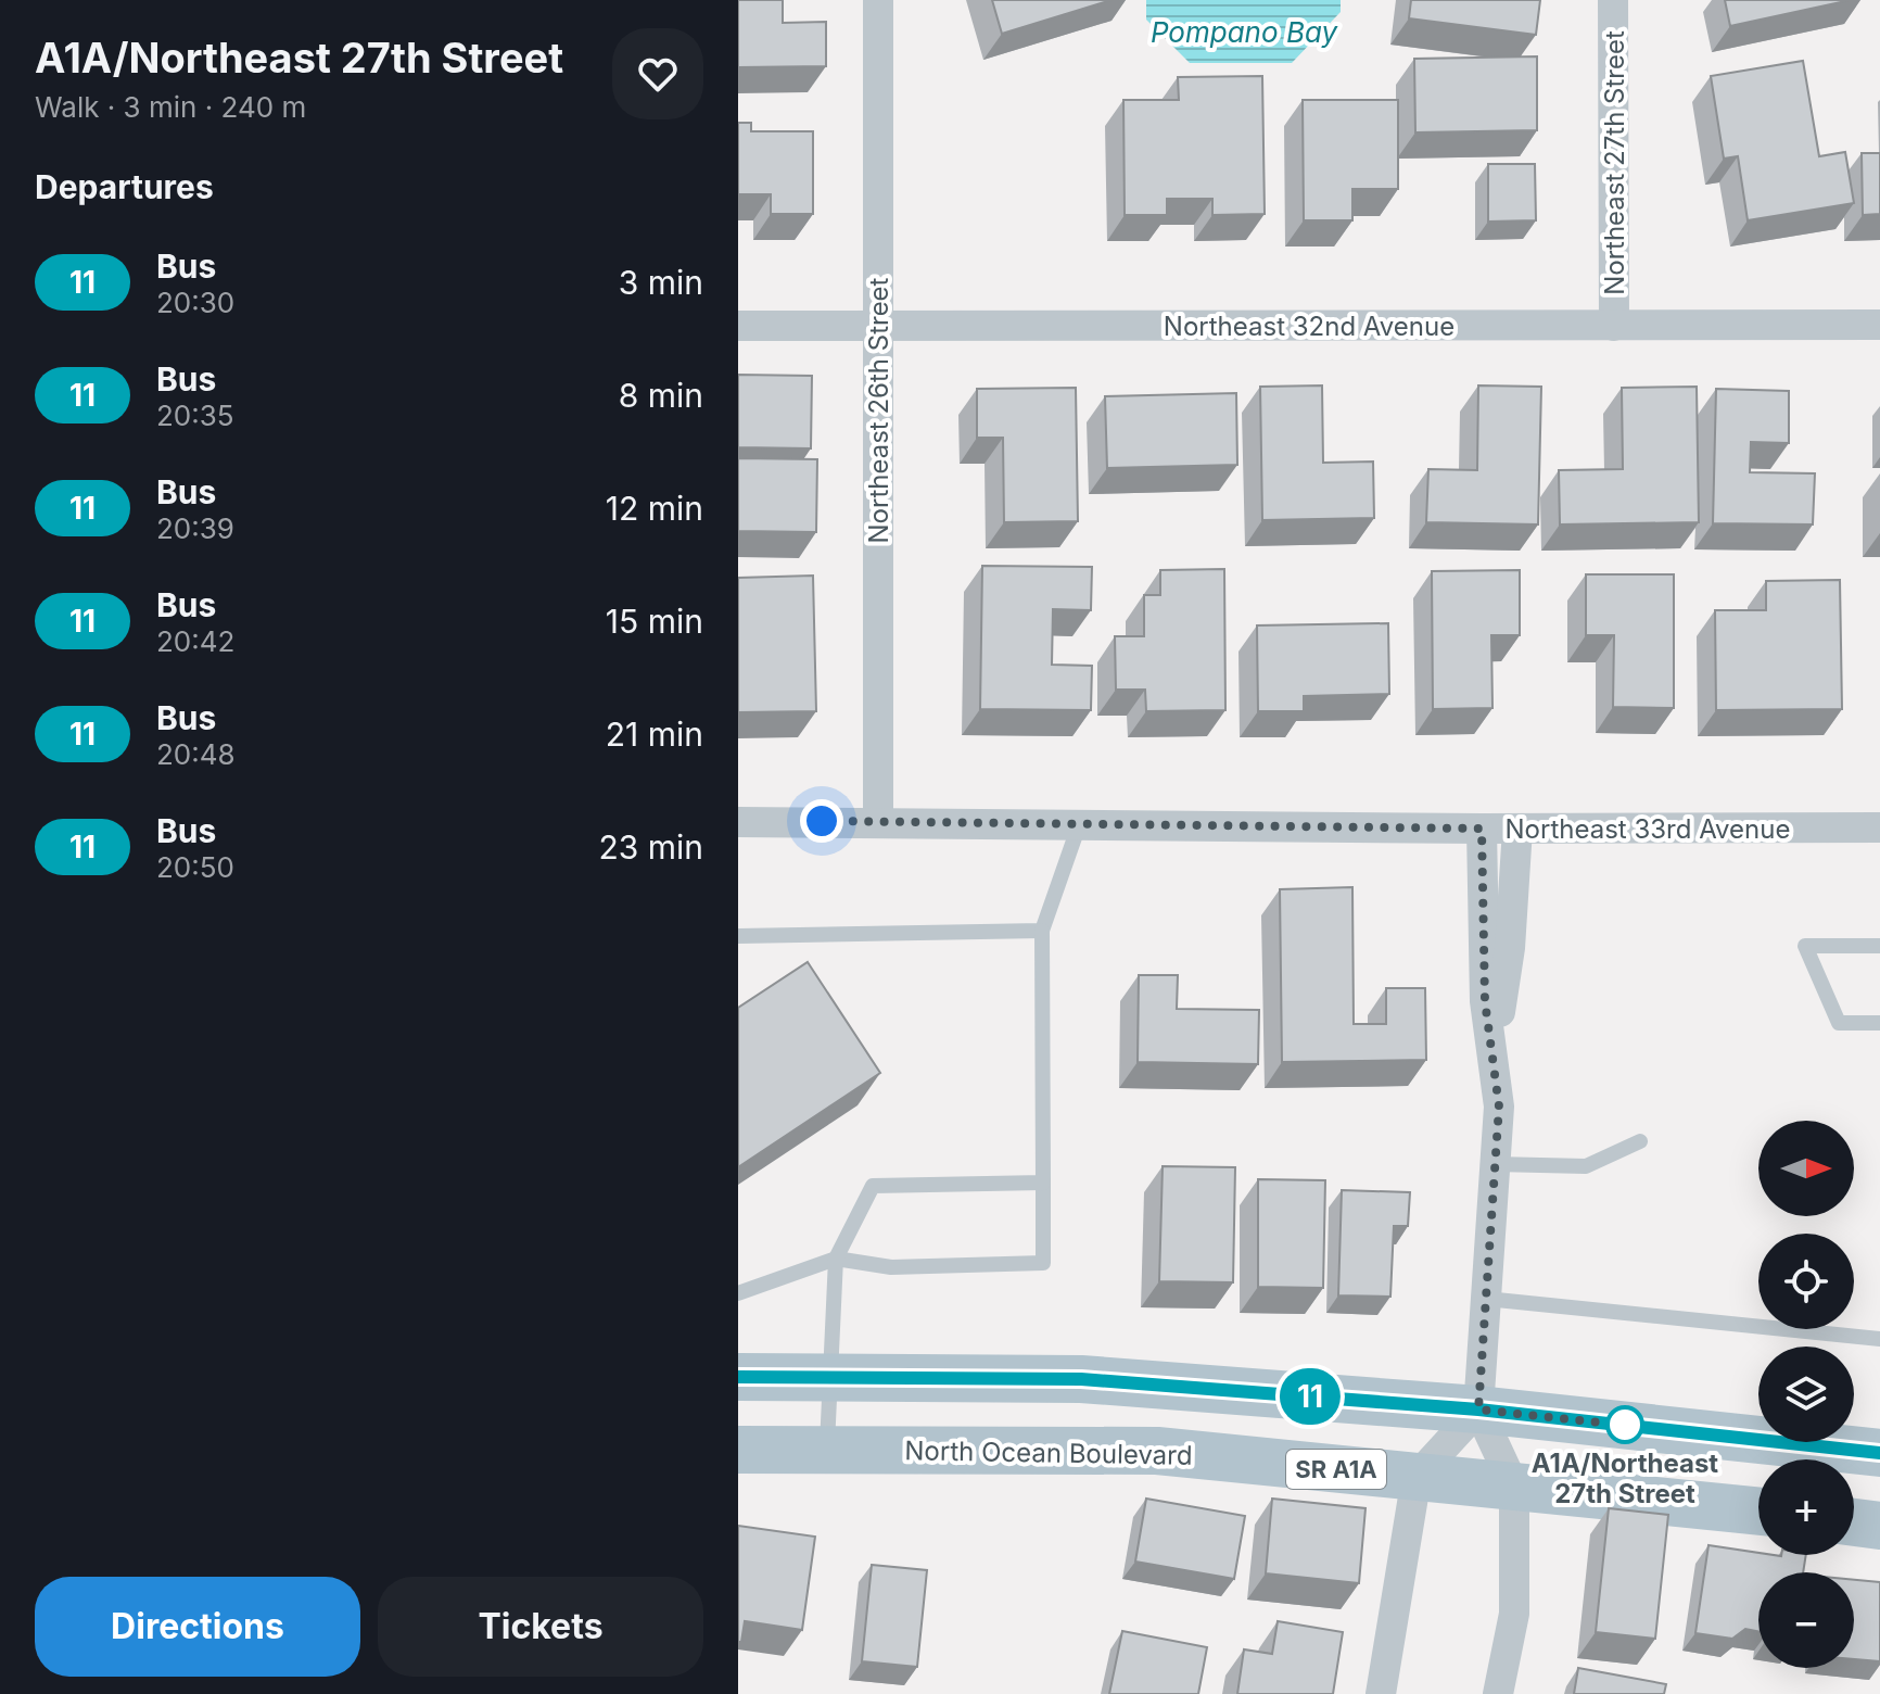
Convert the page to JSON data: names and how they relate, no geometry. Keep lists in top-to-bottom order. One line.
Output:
{"streets":{"main road":["North Ocean Boulevard","SR A1A"],"street":["Northeast 27th Street","Northeast 32nd Avenue","Northeast 26th Street","Northeast 33rd Avenue"]},"crossings":[["Northeast 27th Street","Northeast 32nd Avenue"],["Northeast 32nd Avenue","Northeast 26th Street"],["Northeast 26th Street","Northeast 33rd Avenue"]],"water":["Pompano Bay"],"places":["A1A/Northeast 27th Street"],"lines":["bus line 11"],"north":"right","page":{"heading":[["A1A/Northeast 27th Street","Walk · 3 min · 240 m"],"Departures"],"on_map":"11","list":[{"mark":"11","name":"Bus","note":"20:30","value":"3 min"},{"mark":"11","name":"Bus","note":"20:35","value":"8 min"},{"mark":"11","name":"Bus","note":"20:39","value":"12 min"},{"mark":"11","name":"Bus","note":"20:42","value":"15 min"},{"mark":"11","name":"Bus","note":"20:48","value":"21 min"},{"mark":"11","name":"Bus","note":"20:50","value":"23 min"}],"map_buttons":["+","−"],"buttons":["Directions","Tickets"]}}
